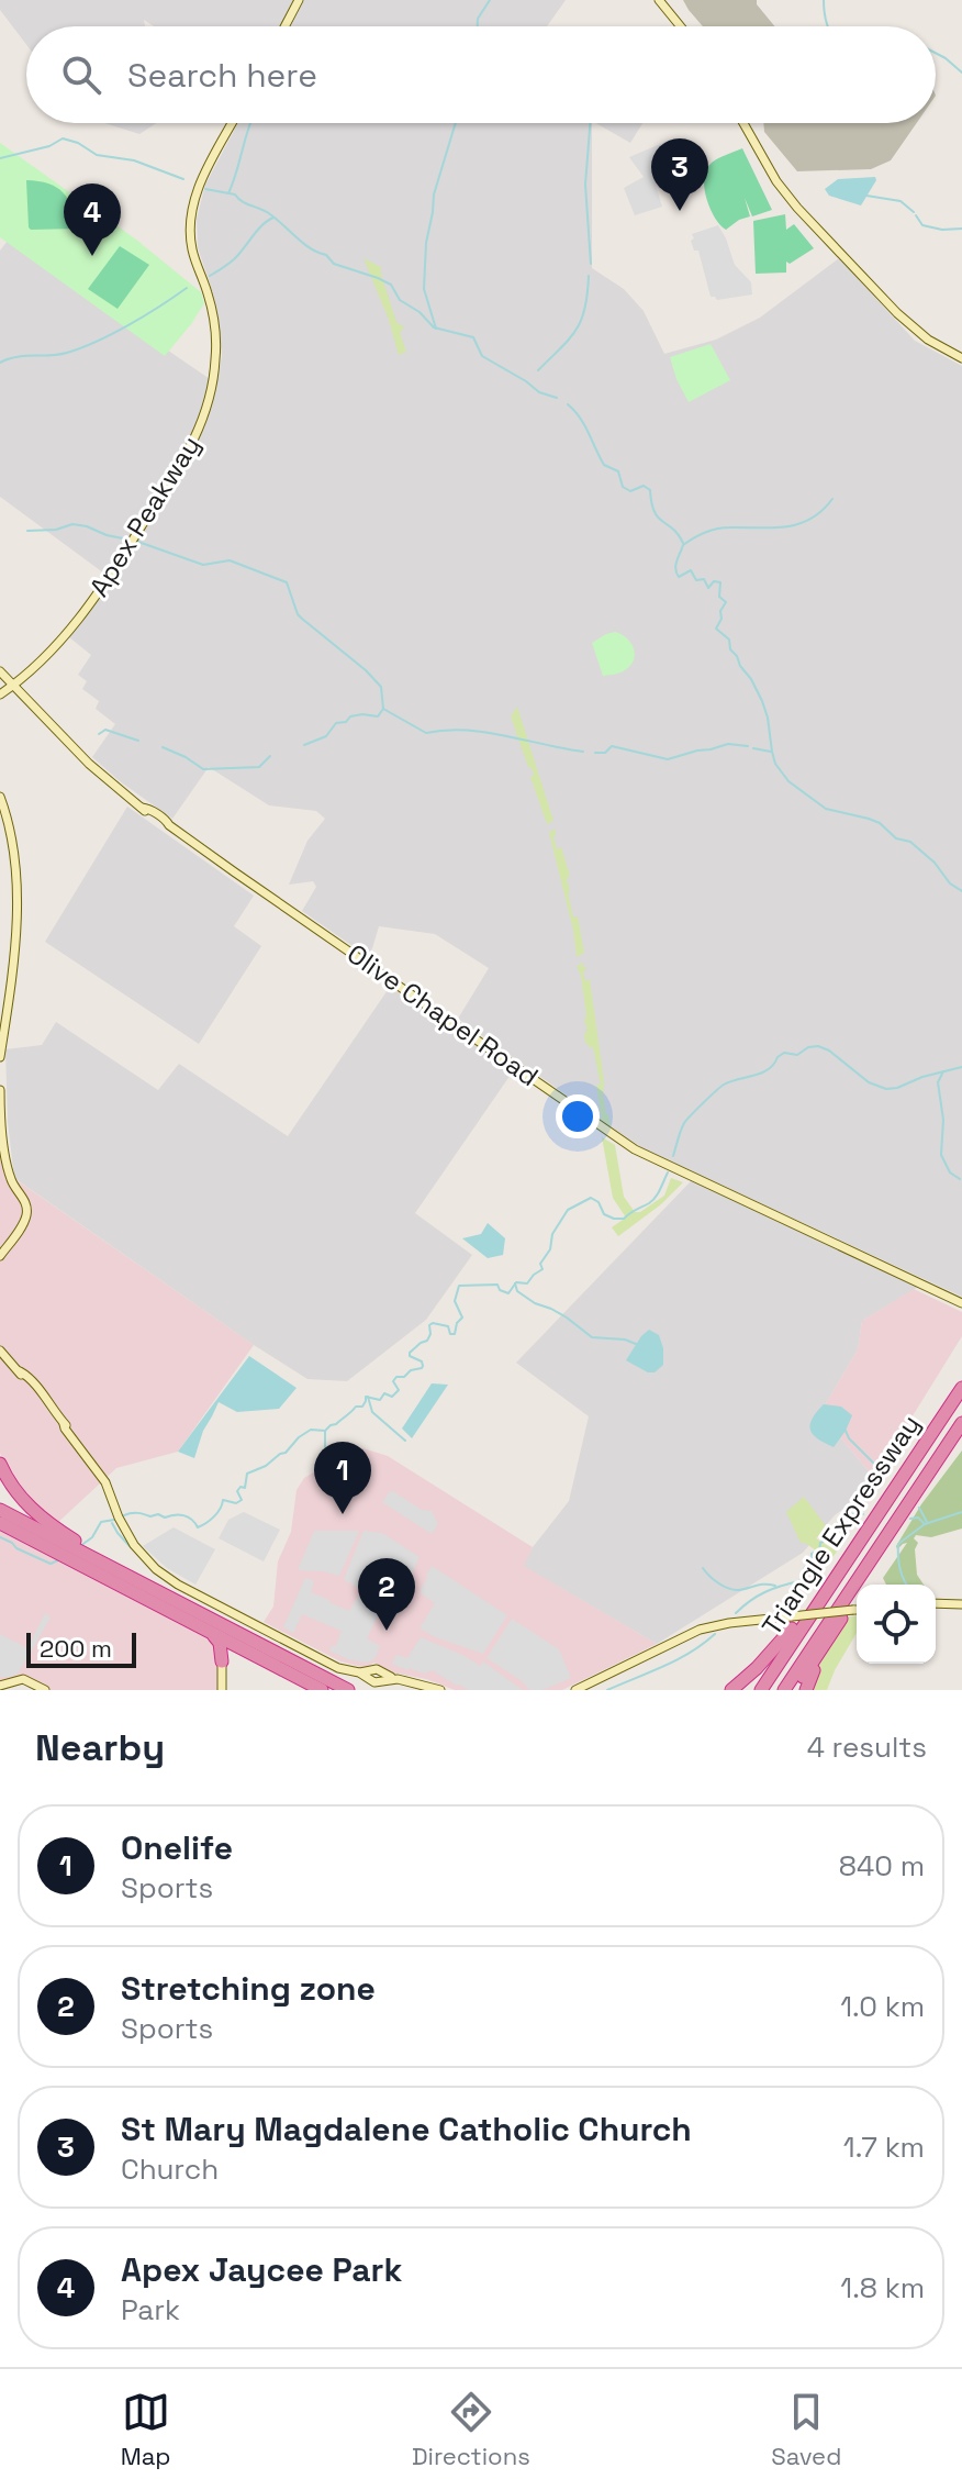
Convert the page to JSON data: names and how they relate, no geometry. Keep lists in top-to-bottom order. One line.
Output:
{"streets":{"highway":["Triangle Expressway"],"main road":["Apex Peakway","Olive Chapel Road"]},"crossings":[["Apex Peakway","Olive Chapel Road"]],"scale_bar":"200 m","page":{"search":"Search here","pins":["3","4","1","2"],"scale":"200 m","heading":["Nearby","4 results"],"list":[{"mark":"1","name":"Onelife","note":"Sports","value":"840 m"},{"mark":"2","name":"Stretching zone","note":"Sports","value":"1.0 km"},{"mark":"3","name":"St Mary Magdalene Catholic Church","note":"Church","value":"1.7 km"},{"mark":"4","name":"Apex Jaycee Park","note":"Park","value":"1.8 km"}],"nav":["Map","Directions","Saved"]}}
